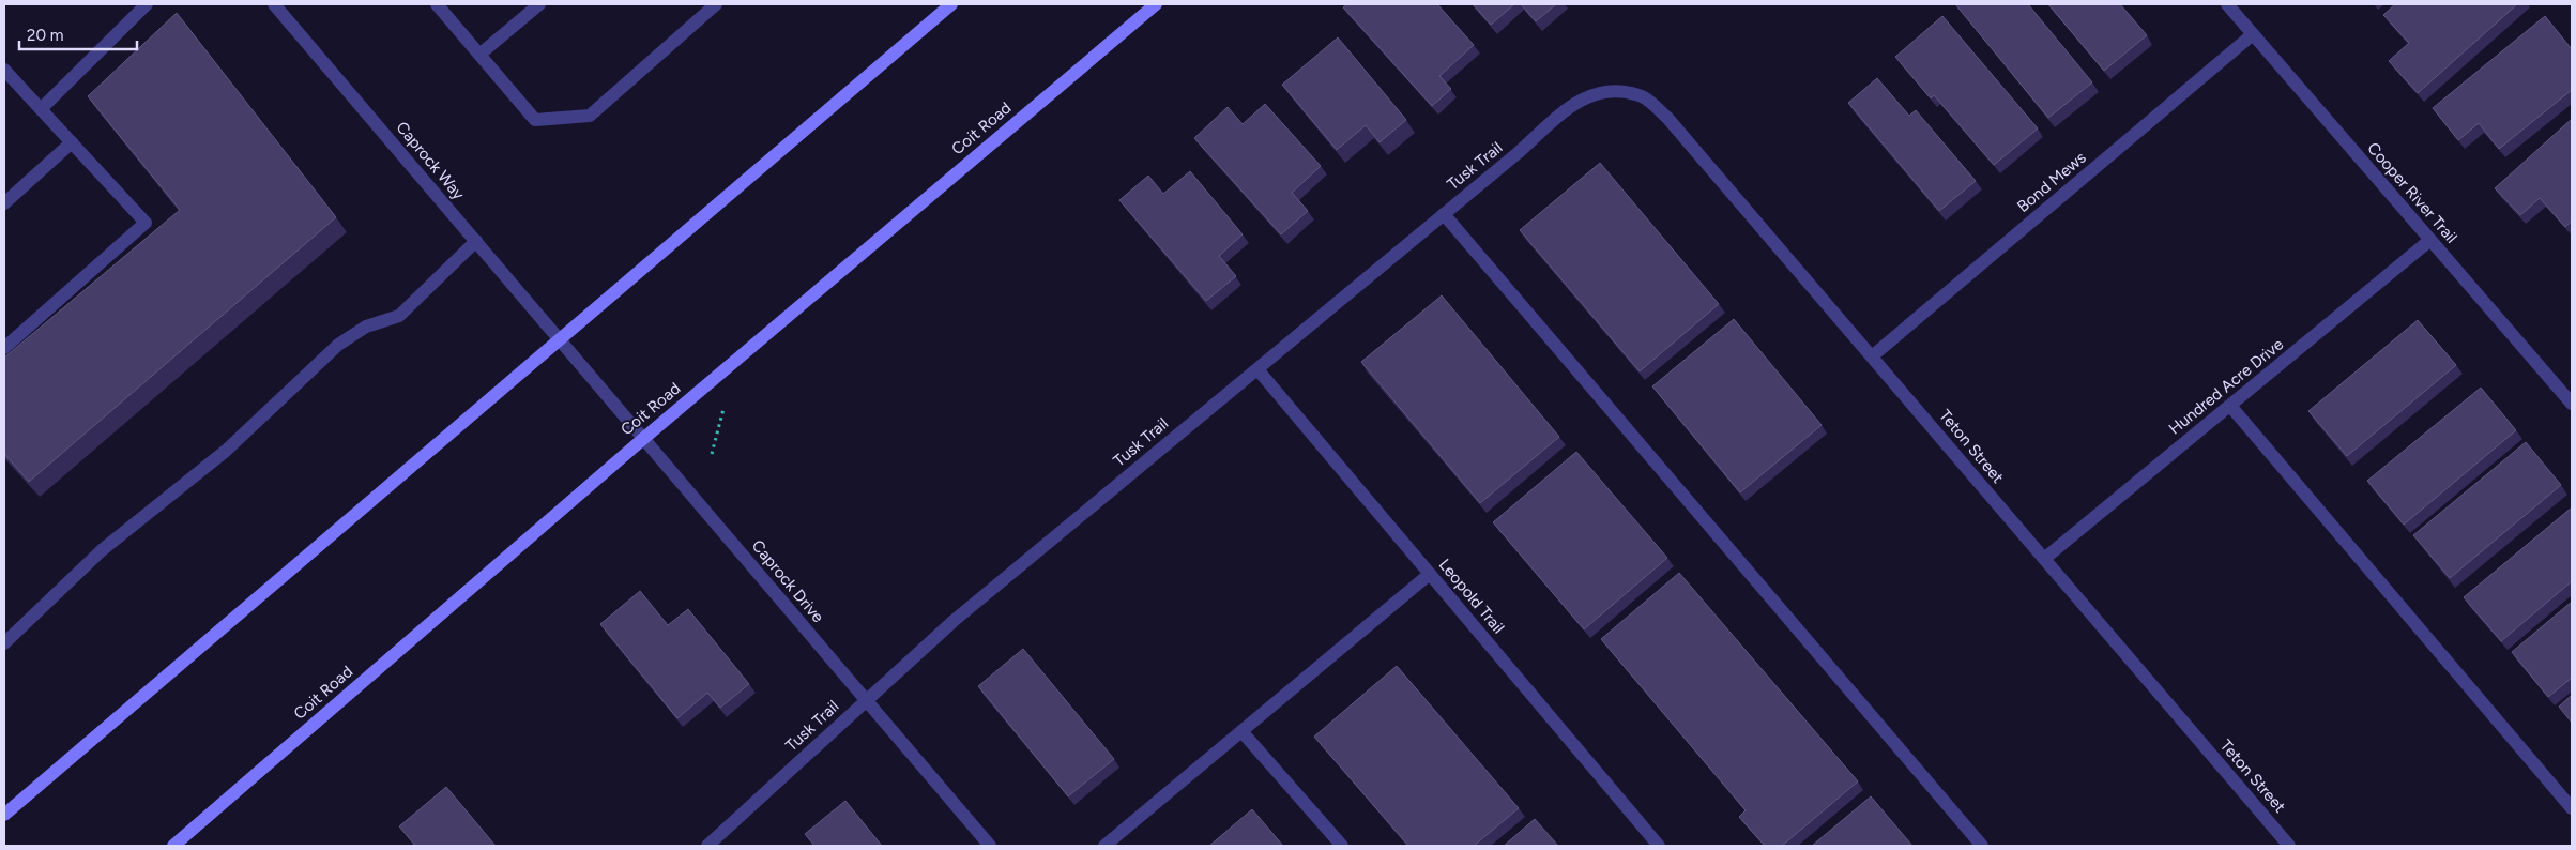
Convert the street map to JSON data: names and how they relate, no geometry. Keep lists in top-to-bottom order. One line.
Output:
{"streets":{"main road":["Coit Road"],"street":["Caprock Way","Tusk Trail","Bond Mews","Cooper River Trail","Hundred Acre Drive","Teton Street","Caprock Drive","Leopold Trail"]},"crossings":[["Coit Road","Caprock Drive"],["Caprock Way","Caprock Drive"],["Tusk Trail","Teton Street"],["Tusk Trail","Caprock Drive"],["Tusk Trail","Leopold Trail"],["Bond Mews","Cooper River Trail"],["Bond Mews","Teton Street"],["Cooper River Trail","Hundred Acre Drive"],["Hundred Acre Drive","Teton Street"]],"scale_bar":"20 m"}
